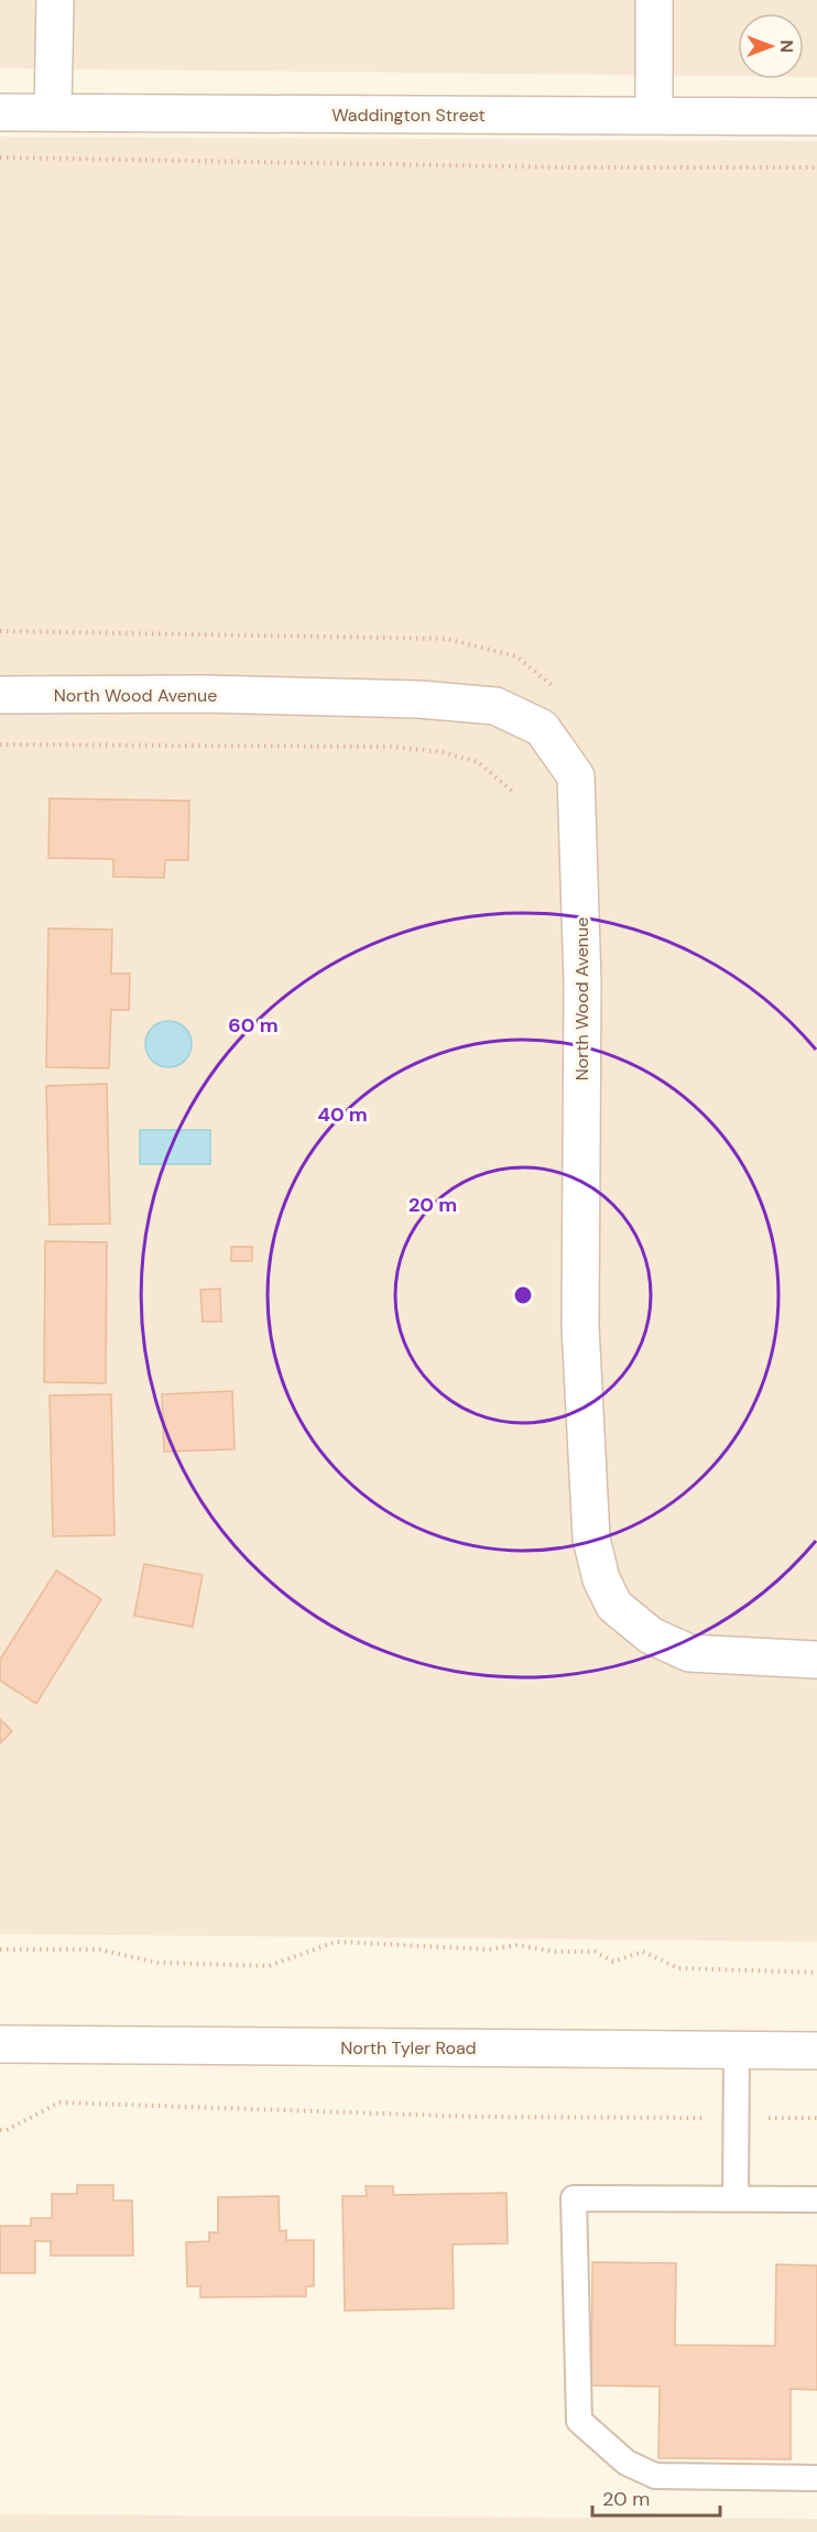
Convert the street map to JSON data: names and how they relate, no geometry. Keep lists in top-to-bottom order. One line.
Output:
{"streets":{"street":["Waddington Street","North Wood Avenue","North Tyler Road"]},"scale_bar":"20 m","north":"right","rings":["60 m","40 m","20 m"]}
